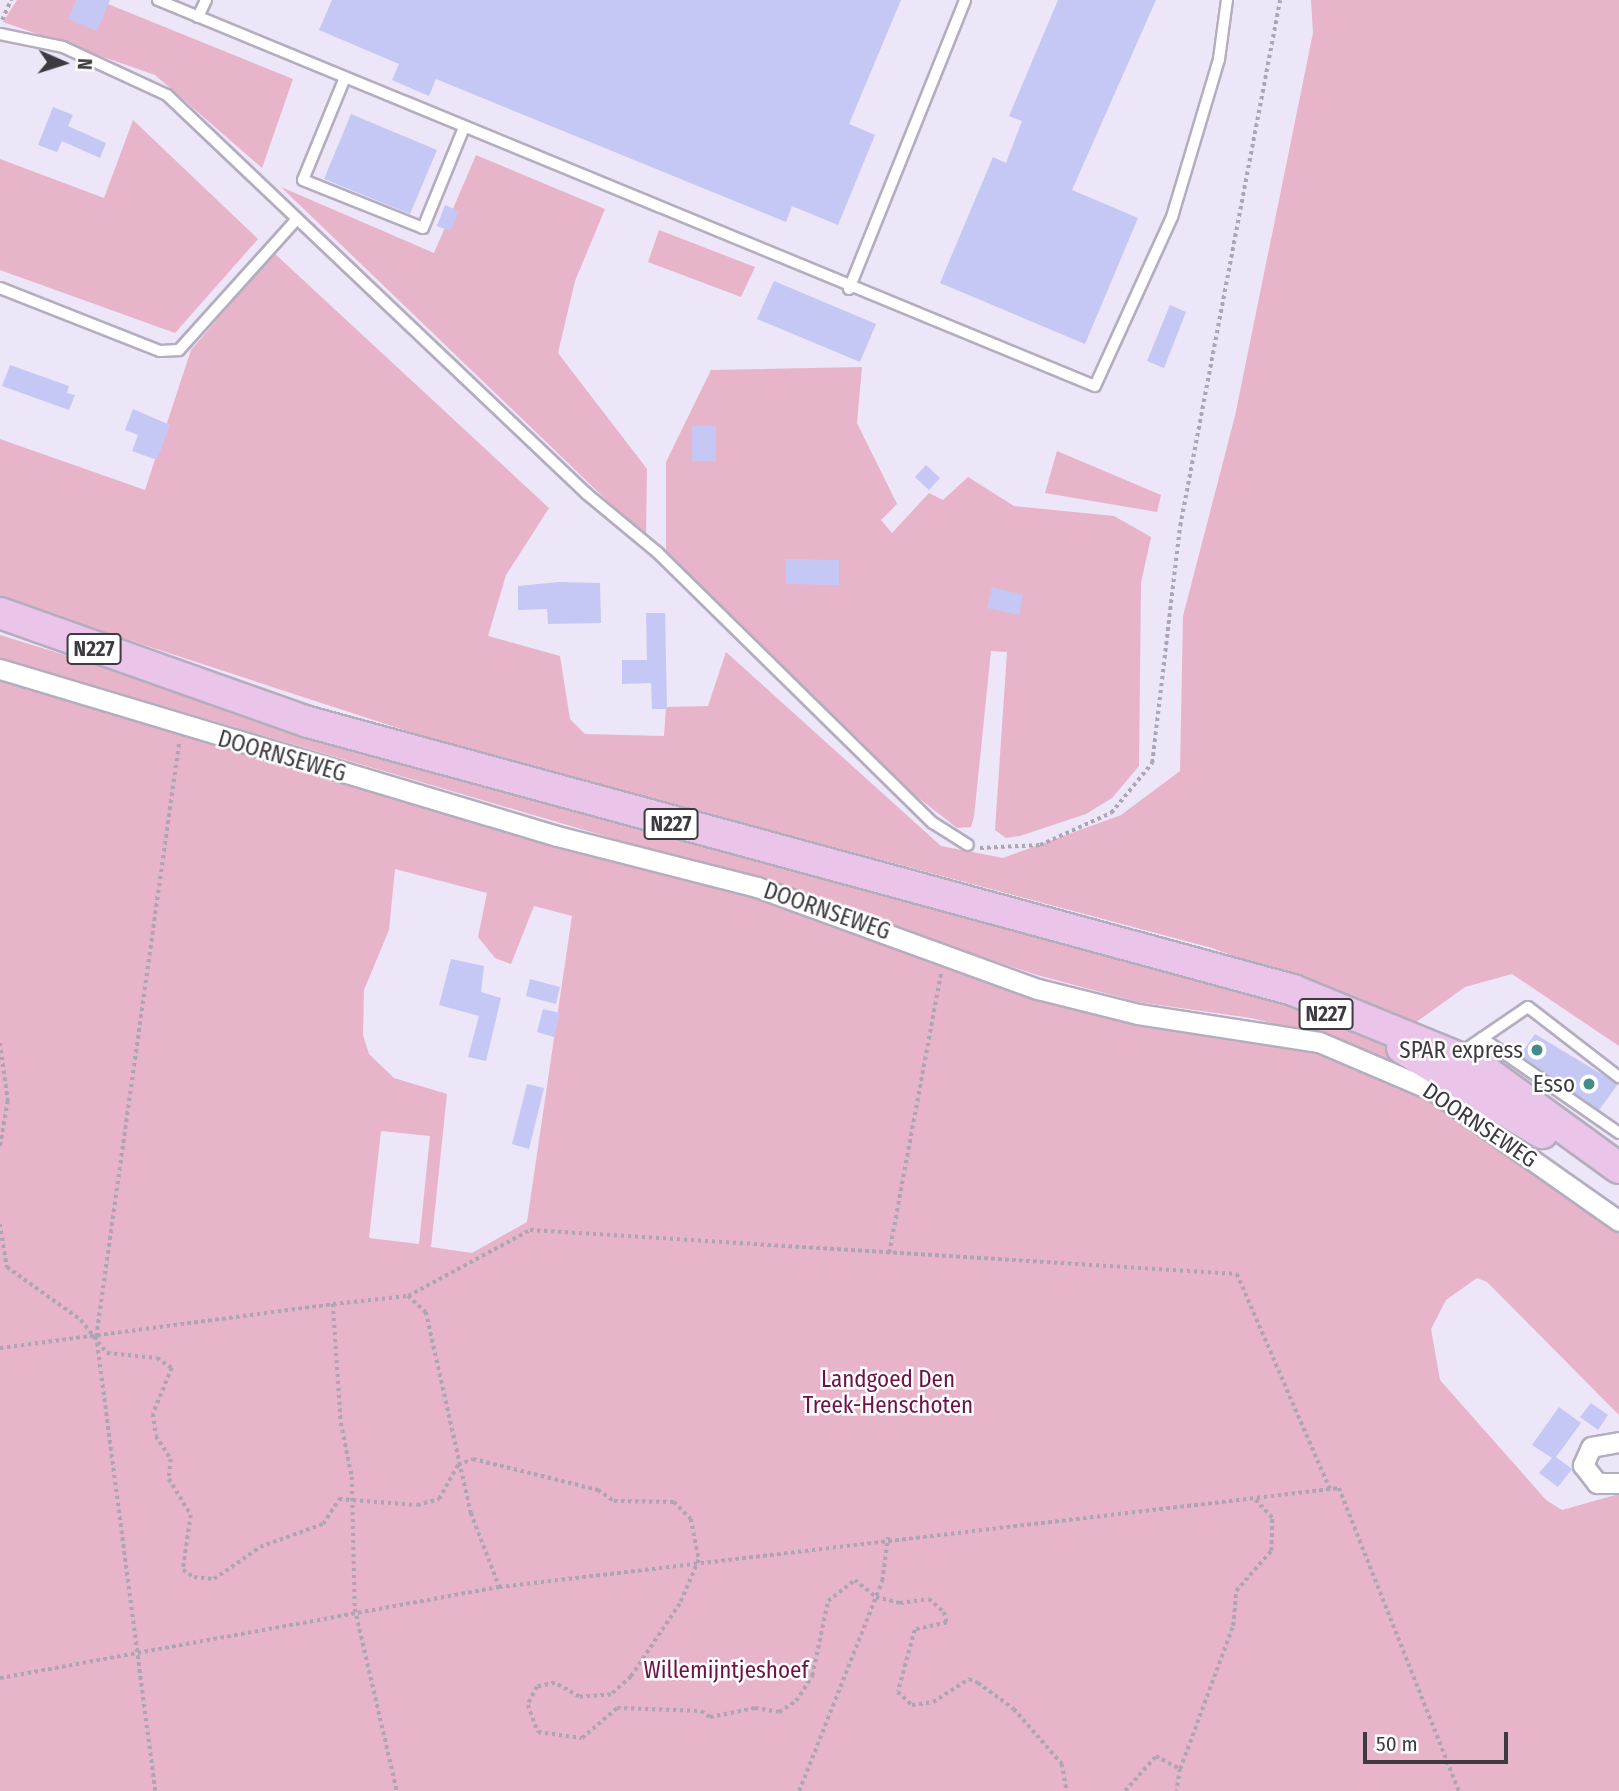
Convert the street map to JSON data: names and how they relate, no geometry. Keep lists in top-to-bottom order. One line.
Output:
{"streets":{"main road":["N227","DOORNSEWEG"]},"parks":["Landgoed Den Treek-Henschoten","Willemijntjeshoef"],"places":["SPAR express","Esso"],"scale_bar":"50 m","north":"right"}
